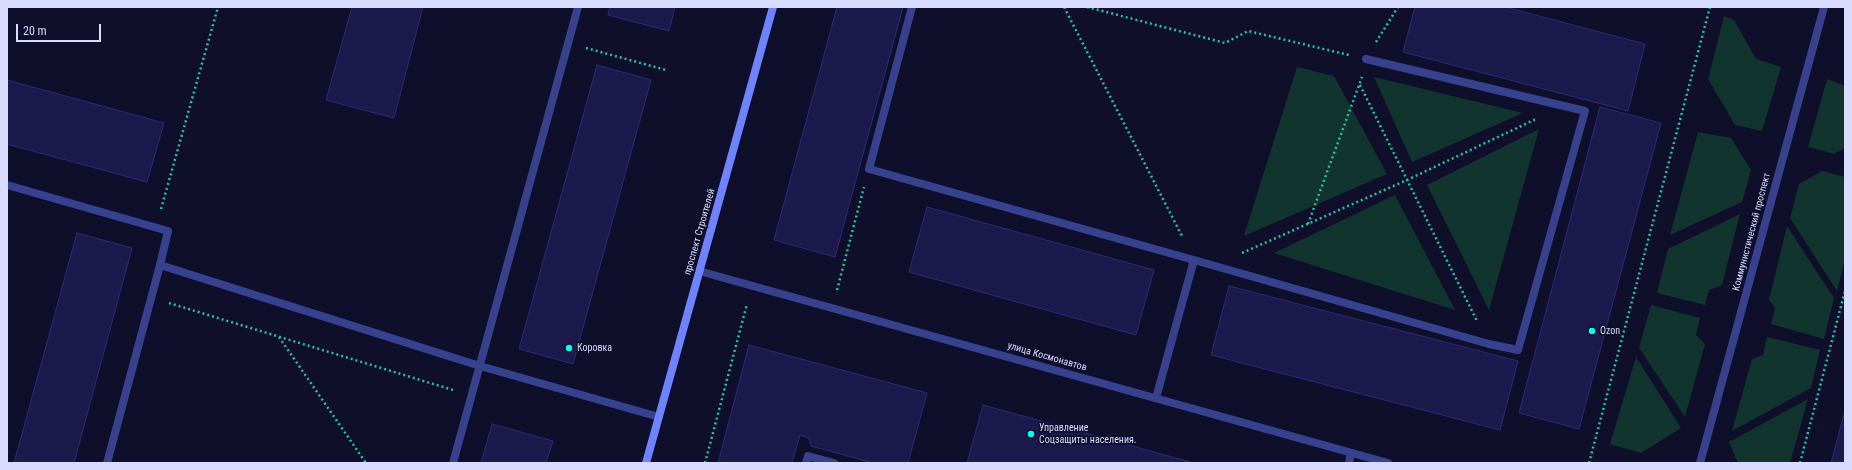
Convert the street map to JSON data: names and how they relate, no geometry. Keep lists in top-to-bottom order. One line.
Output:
{"streets":{"main road":["проспект Строителей"],"street":["Коммунистический проспект","улица Космонавтов"]},"crossings":[["проспект Строителей","улица Космонавтов"]],"places":["Ozon","Коровка","Управление Соцзащиты населения."],"scale_bar":"20 m"}
